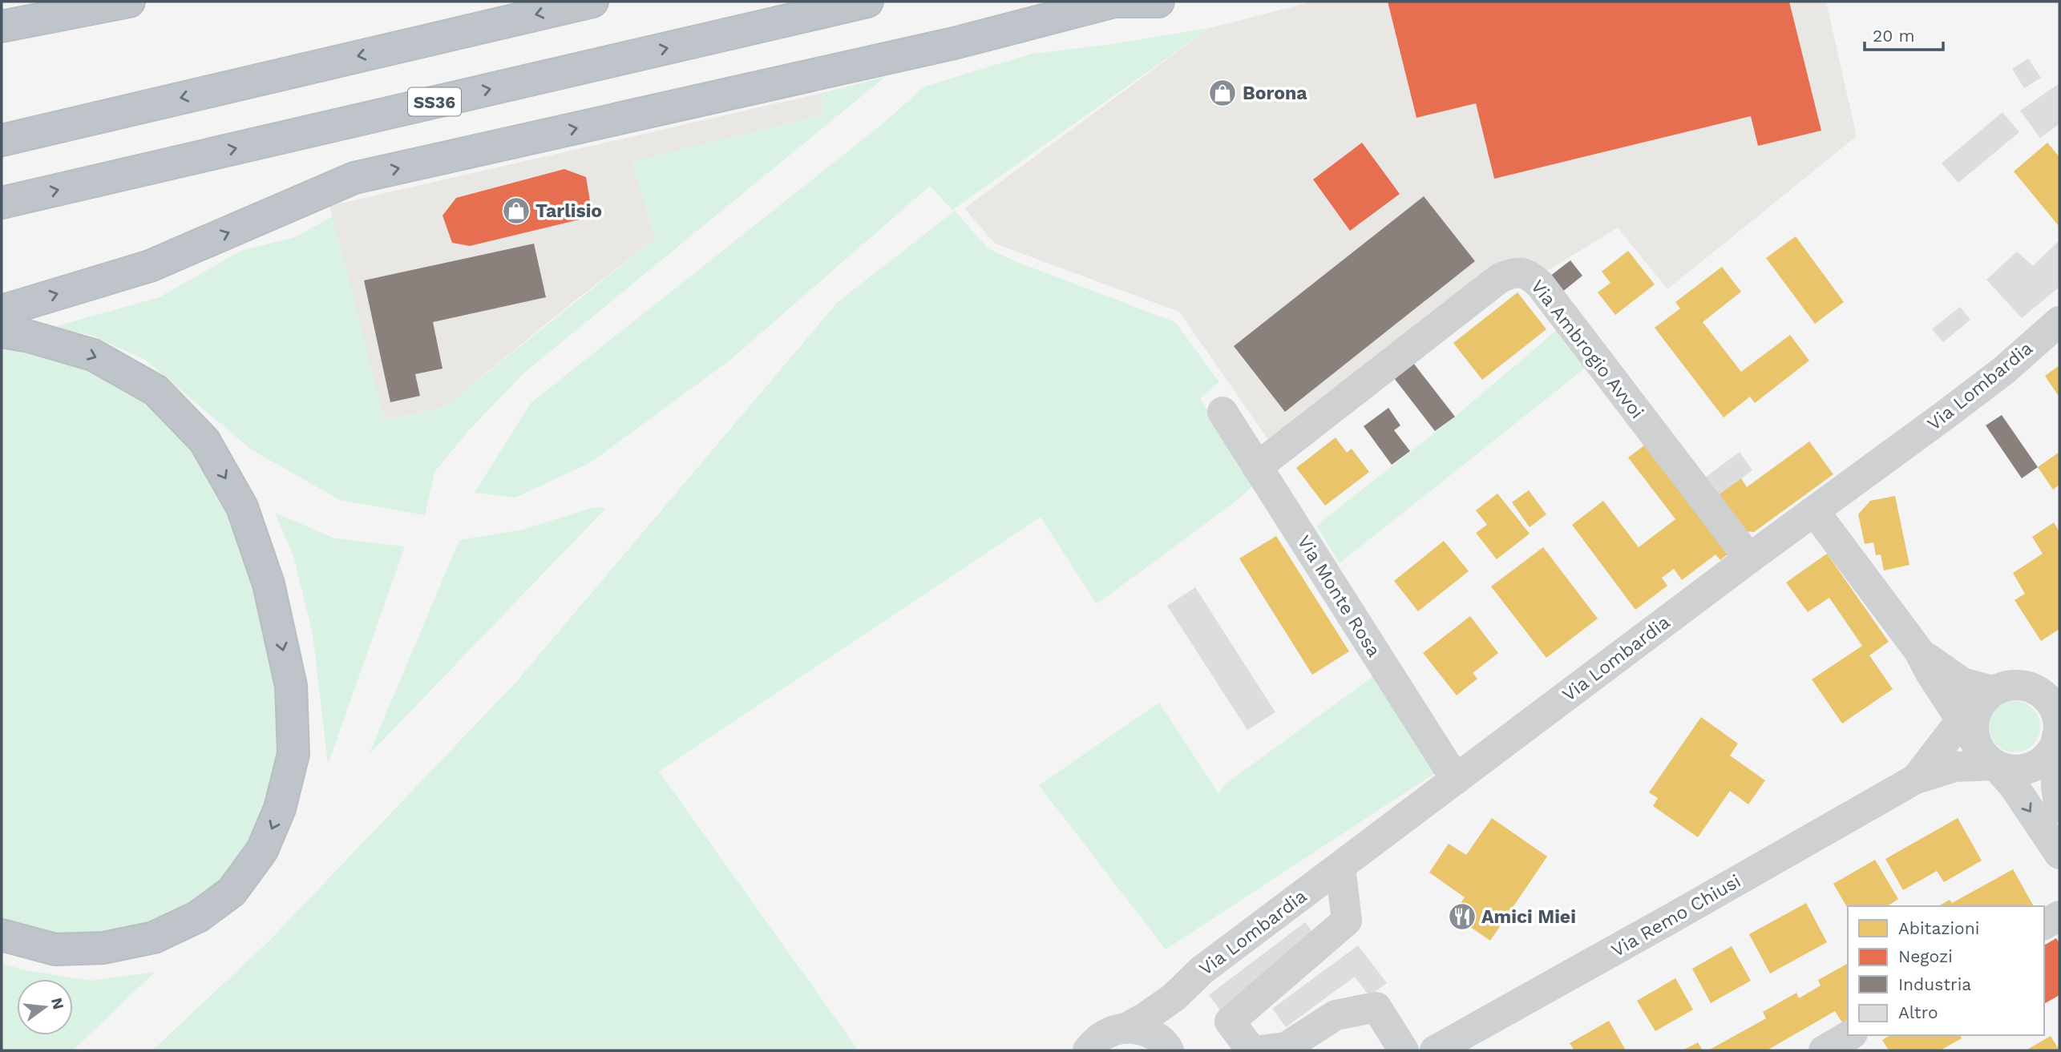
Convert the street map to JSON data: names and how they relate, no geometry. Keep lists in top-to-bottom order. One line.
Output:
{"streets":{"highway":["SS36"],"street":["Via Ambrogio Avvoi","Via Lombardia","Via Monte Rosa","Via Remo Chiusi"]},"crossings":[["Via Ambrogio Avvoi","Via Lombardia"],["Via Ambrogio Avvoi","Via Monte Rosa"],["Via Lombardia","Via Monte Rosa"]],"places":{"shop":["Borona","Tarlisio"],"restaurant":["Amici Miei"]},"legend":["Abitazioni","Negozi","Industria","Altro"],"scale_bar":"20 m","north":"right"}
